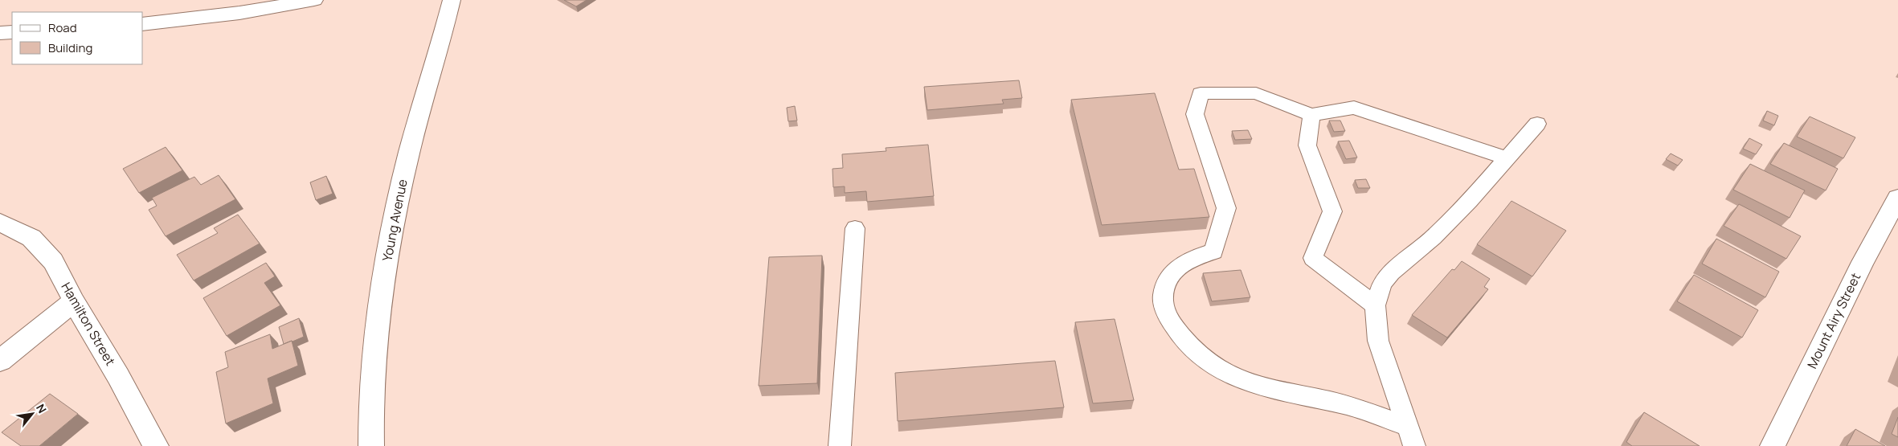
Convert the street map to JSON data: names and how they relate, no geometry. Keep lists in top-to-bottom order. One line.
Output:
{"streets":{"street":["Young Avenue","Mount Airy Street","Hamilton Street"]},"legend":["Road","Building"],"north":"top right"}
